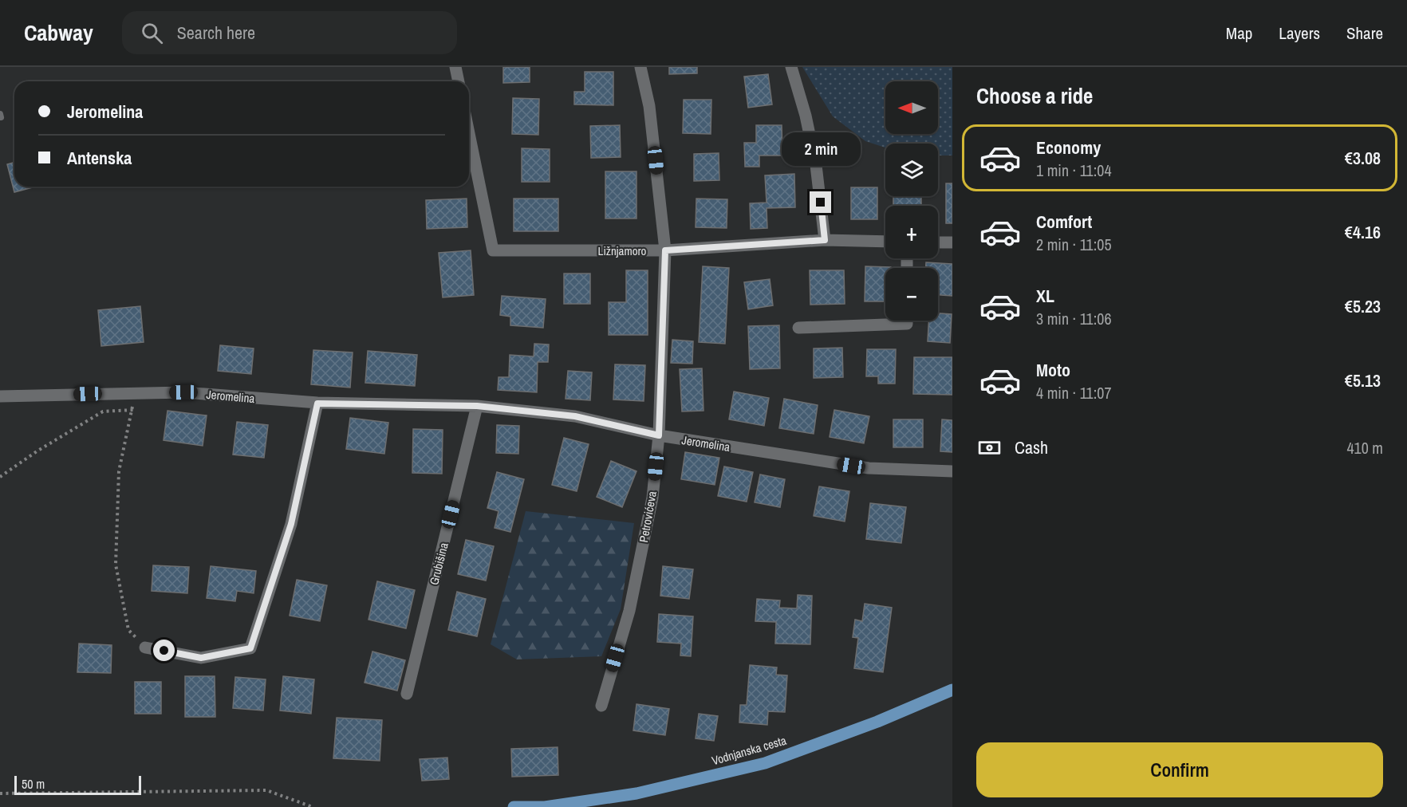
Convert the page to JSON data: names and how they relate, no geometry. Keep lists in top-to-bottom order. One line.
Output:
{"streets":{"main road":["Vodnjanska cesta"],"street":["Ližnjamoro","Jeromelina","Petrovićeva","Grubišina"]},"crossings":[["Ližnjamoro","Petrovićeva"],["Jeromelina","Petrovićeva"],["Jeromelina","Grubišina"]],"scale_bar":"50 m","north":"left","page":{"header":"Cabway","search":"Search here","nav":["Map","Layers","Share"],"heading":"Choose a ride","map_buttons":["+","−"],"banner":["Jeromelina","Antenska"],"list":[{"name":"Economy","note":"1 min · 11:04","value":"€3.08"},{"name":"Comfort","note":"2 min · 11:05","value":"€4.16"},{"name":"XL","note":"3 min · 11:06","value":"€5.23"},{"name":"Moto","note":"4 min · 11:07","value":"€5.13"}],"bubble":"2 min","pay":["Cash","410 m"],"buttons":"Confirm","scale":"50 m"}}
